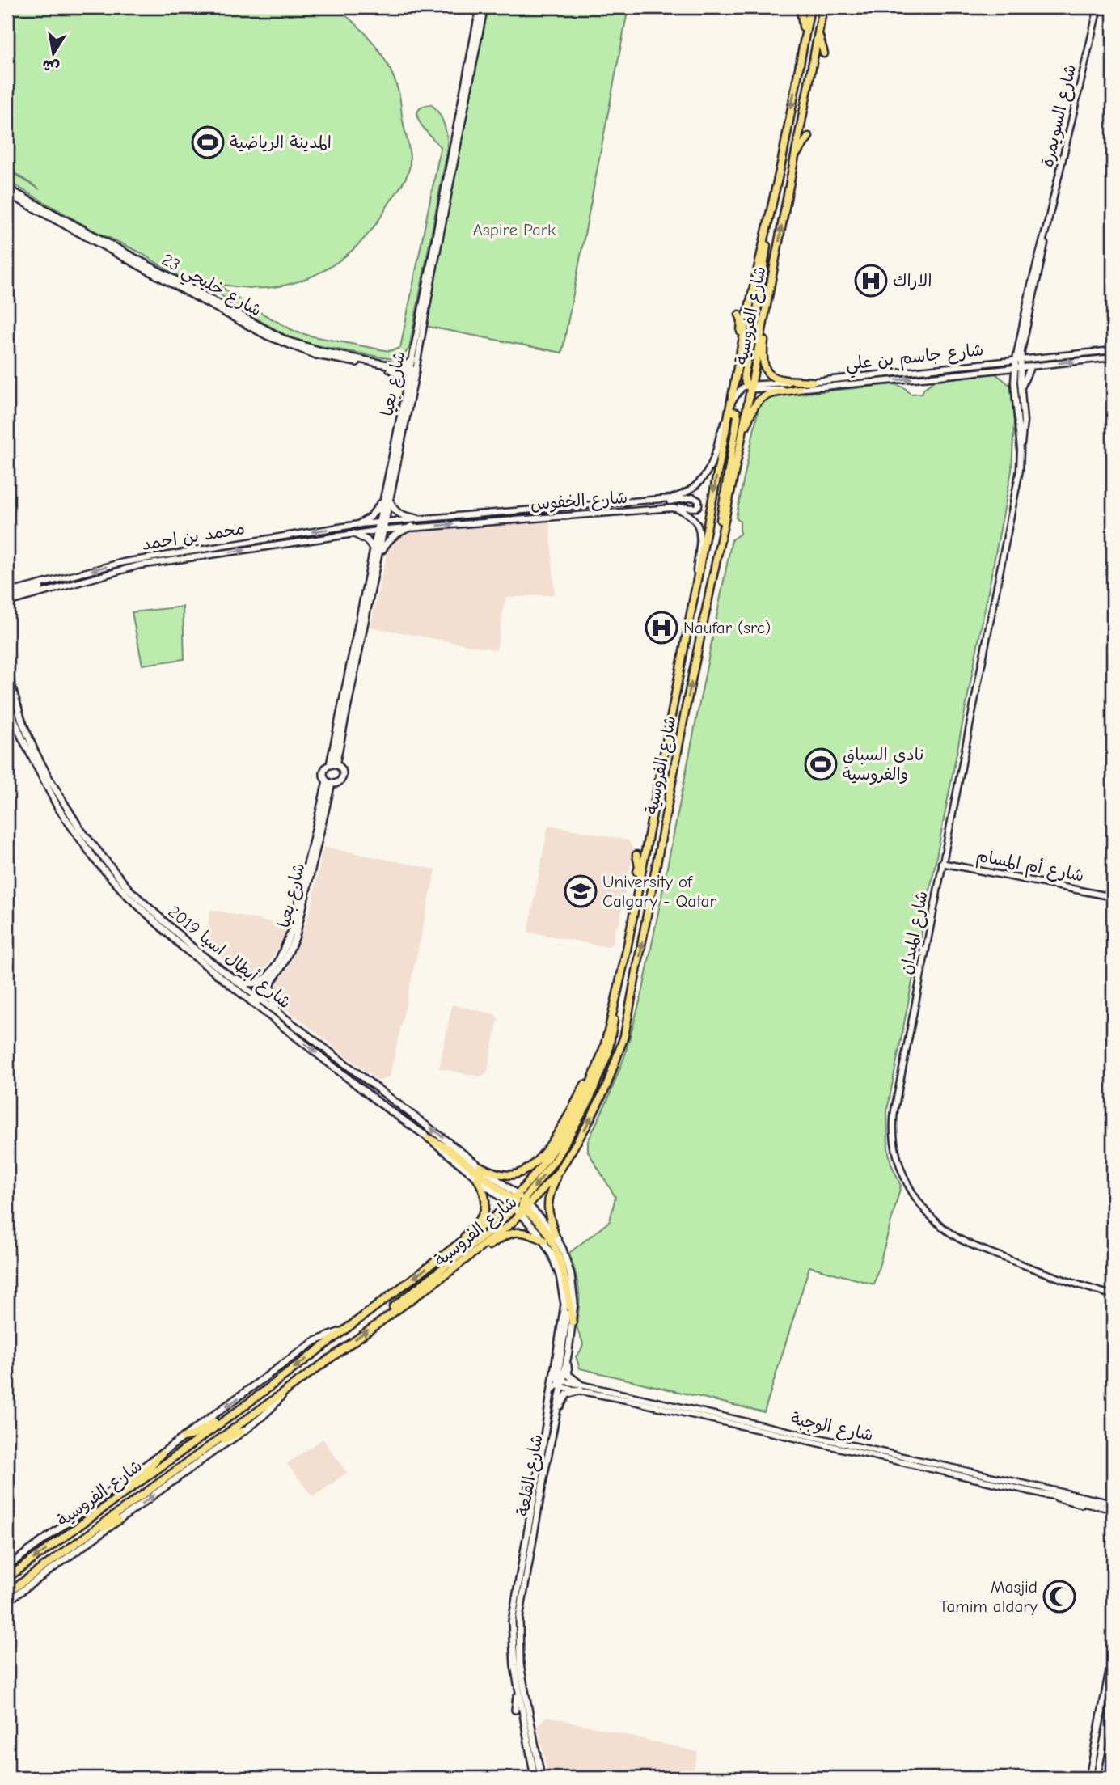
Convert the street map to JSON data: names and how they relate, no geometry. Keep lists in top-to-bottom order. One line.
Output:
{"streets":{"highway":["شارع الفروسية"],"main road":["شارع خليجي 23","شارع بعيا","شارع أبطال اسيا 2019","شارع القلعة"],"street":["شارع السويمرة","شارع جاسم بن علي","شارع الخفوس","محمد بن احمد","شارع أم المسام","شارع الميدان","شارع الوجبة"]},"crossings":[["شارع السويمرة","شارع جاسم بن علي"],["شارع السويمرة","شارع الميدان"],["شارع خليجي 23","شارع بعيا"],["شارع الفروسية","شارع جاسم بن علي"],["شارع الفروسية","شارع الخفوس"],["شارع الفروسية","شارع أبطال اسيا 2019"],["شارع الفروسية","شارع القلعة"],["شارع جاسم بن علي","شارع الميدان"],["شارع بعيا","شارع الخفوس"],["شارع بعيا","محمد بن احمد"],["شارع بعيا","شارع أبطال اسيا 2019"],["شارع الخفوس","محمد بن احمد"],["شارع أم المسام","شارع الميدان"],["شارع أبطال اسيا 2019","شارع القلعة"],["شارع الوجبة","شارع القلعة"]],"parks":["Aspire Park"],"places":{"sports":["المدينة الرياضية","نادي السباق والفروسية"],"hospital":["الاراك","Naufar (src)"],"school or university":["University of Calgary - Qatar"],"mosque":["Masjid Tamim aldary"]},"north":"bottom"}
